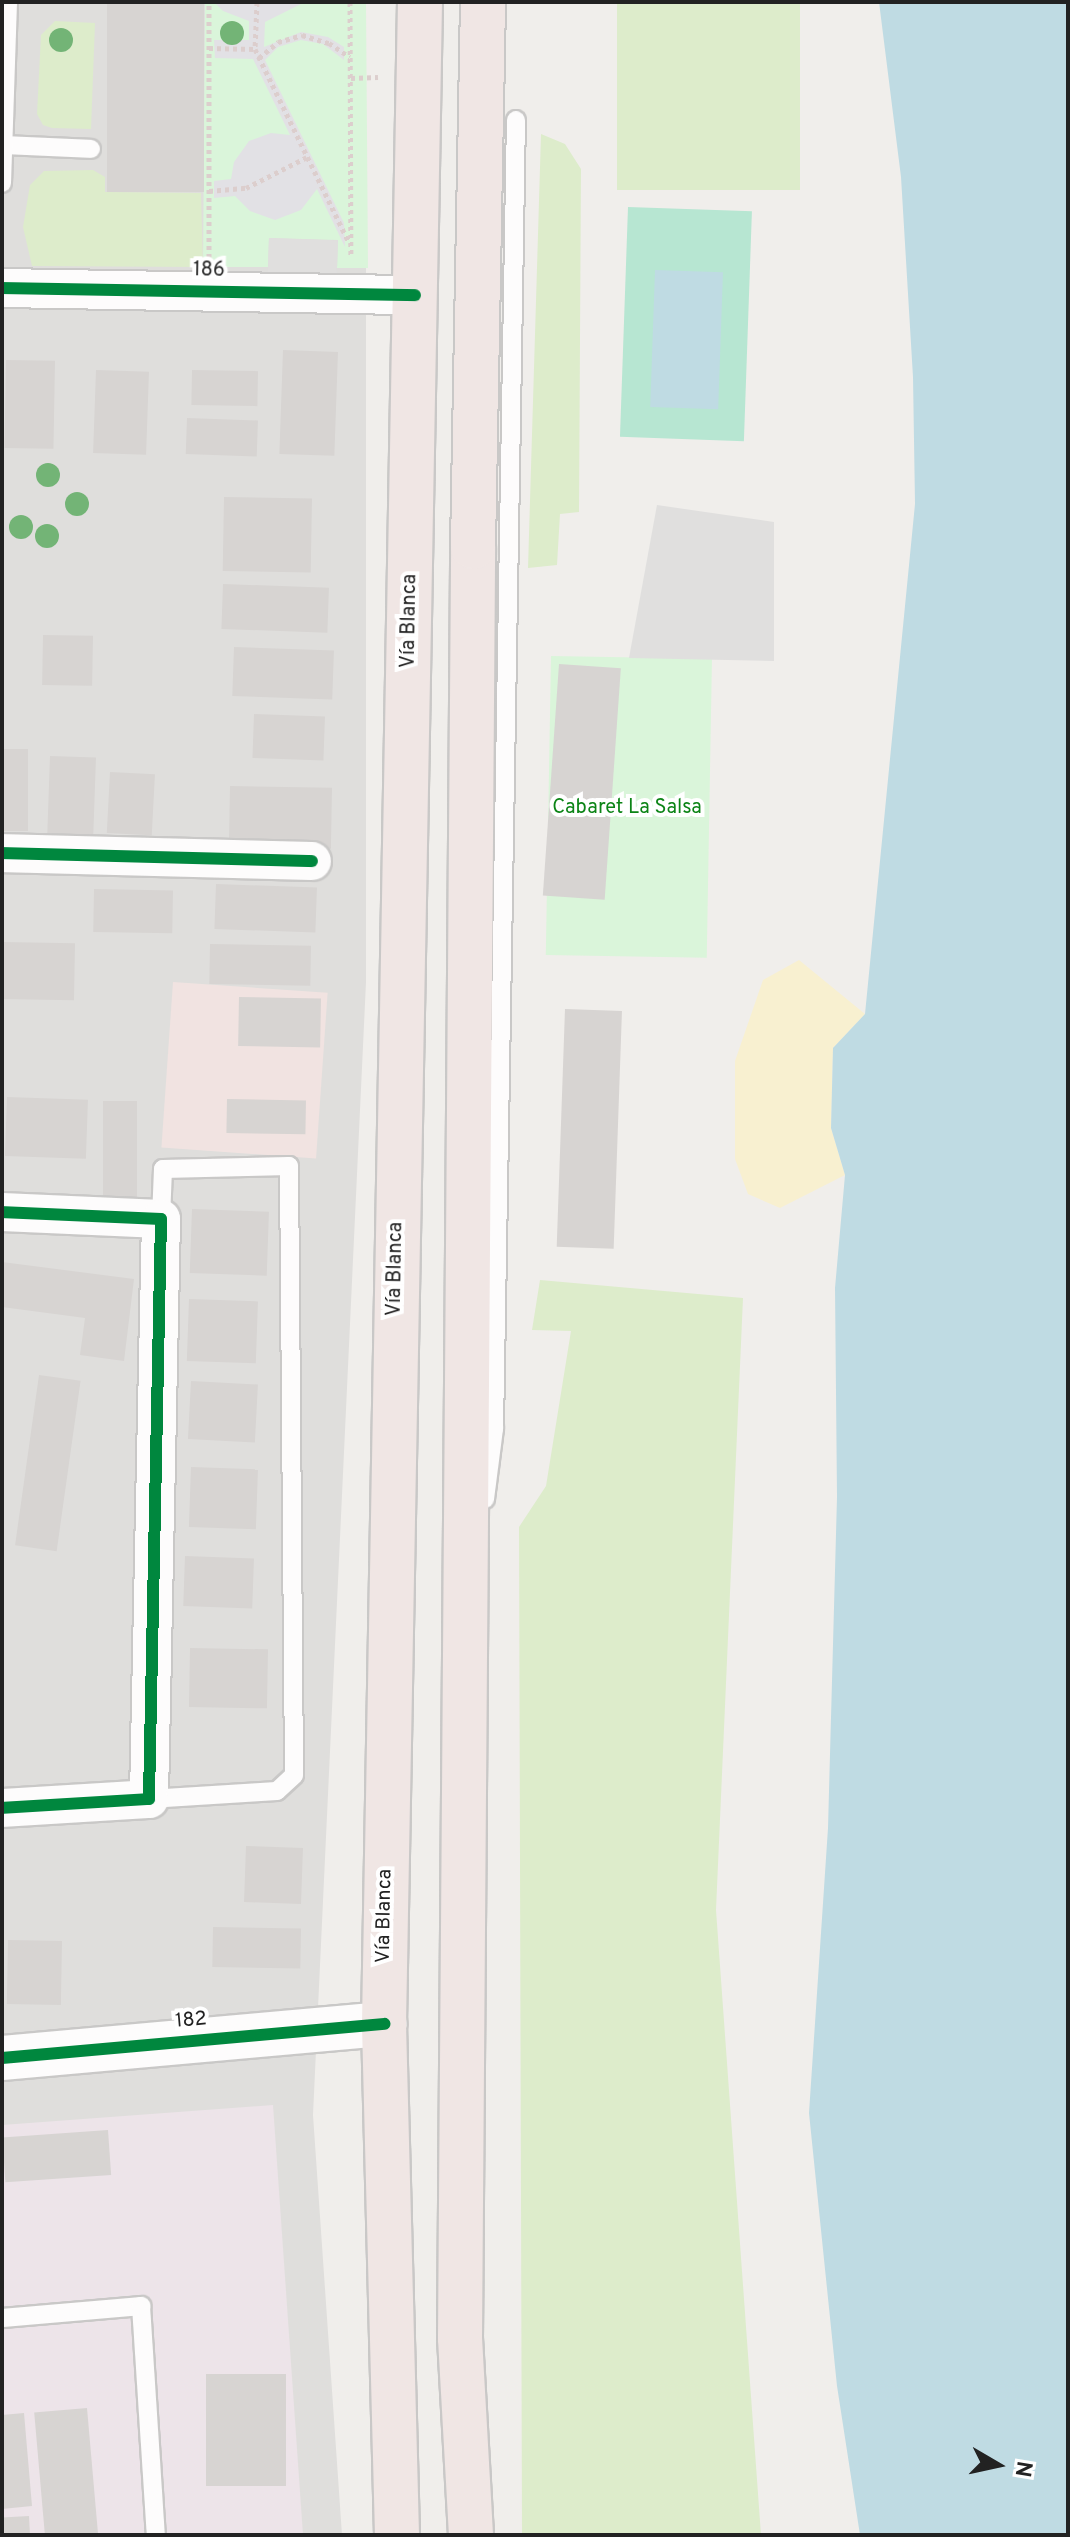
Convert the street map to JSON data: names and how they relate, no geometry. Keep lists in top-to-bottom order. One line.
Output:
{"streets":{"highway":["Vía Blanca"],"street":["186","182"]},"crossings":[["186","Vía Blanca"],["Vía Blanca","182"]],"parks":["Cabaret La Salsa"],"north":"right"}
